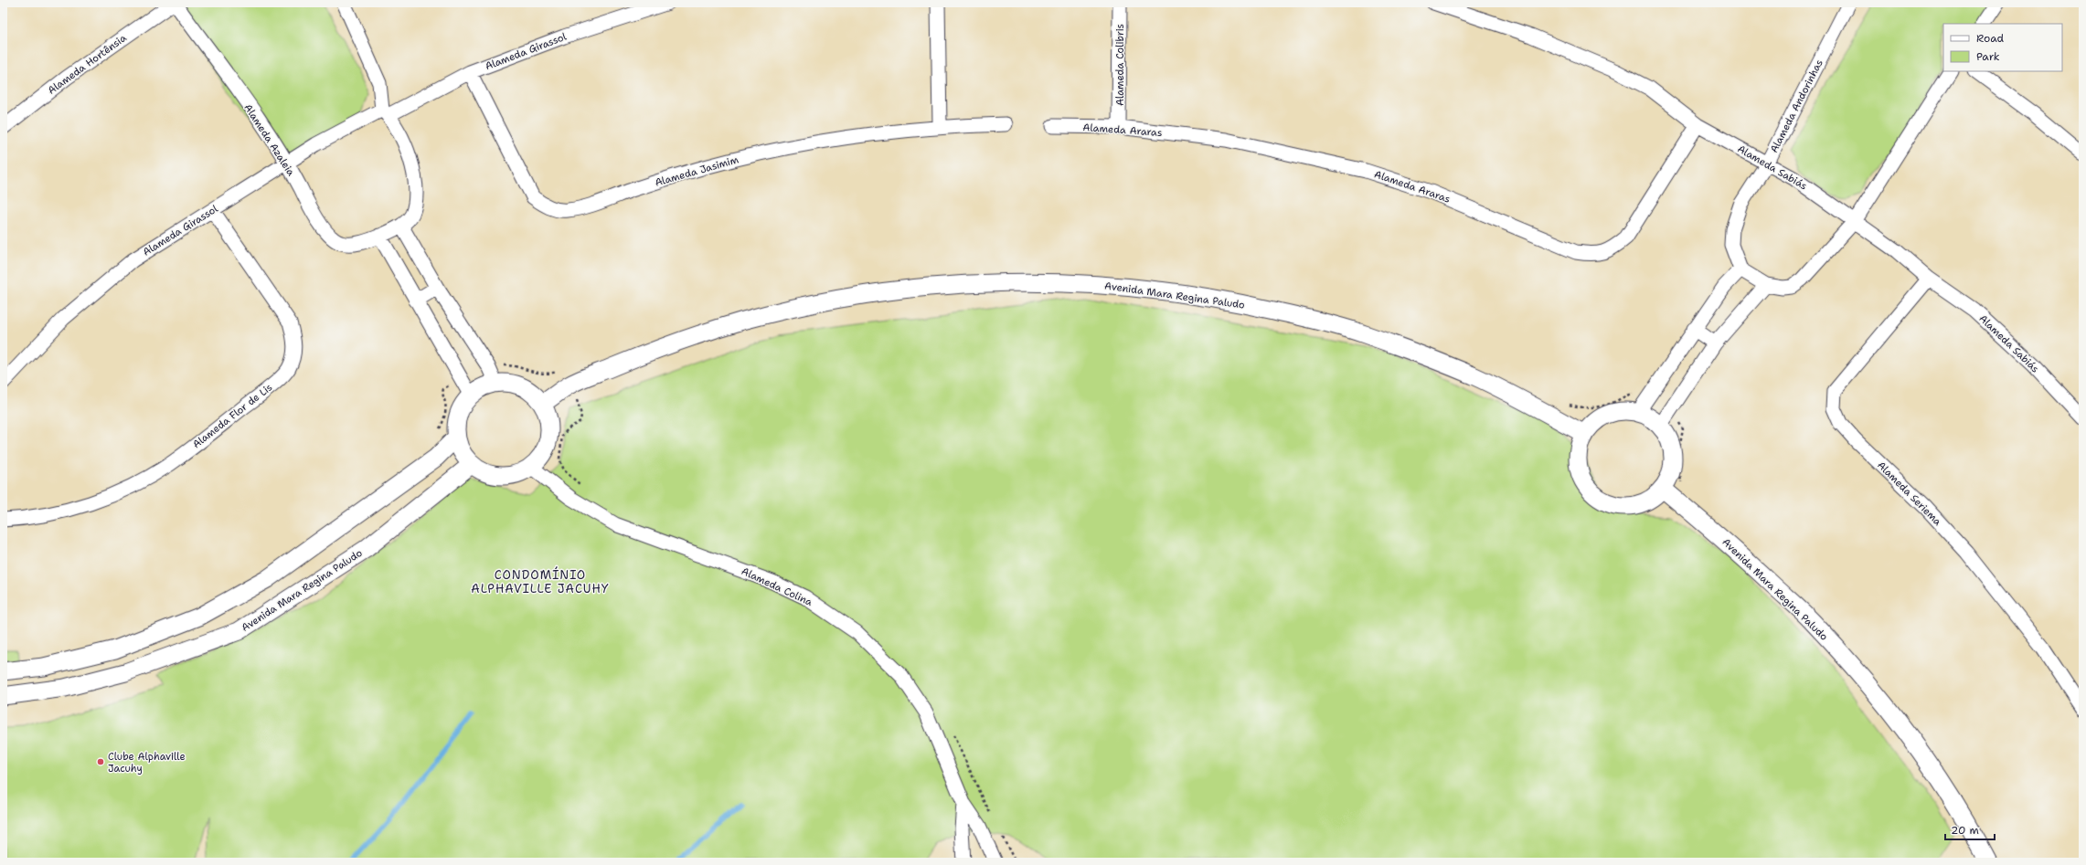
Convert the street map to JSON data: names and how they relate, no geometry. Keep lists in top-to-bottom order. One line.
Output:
{"streets":{"street":["Alameda Girassol","Alameda Hortênsia","Alameda Colibris","Alameda Andorinhas","Alameda Araras","Alameda Azaleia","Alameda Sabiás","Alameda Jasimim","Avenida Mara Regina Paludo","Alameda Flor de Lis","Alameda Seriema","Alameda Colina"]},"crossings":[["Alameda Girassol","Alameda Azaleia"],["Alameda Girassol","Alameda Jasimim"],["Alameda Girassol","Alameda Flor de Lis"],["Alameda Hortênsia","Alameda Azaleia"],["Alameda Colibris","Alameda Araras"],["Alameda Andorinhas","Alameda Sabiás"],["Alameda Araras","Alameda Sabiás"],["Alameda Sabiás","Alameda Seriema"],["Avenida Mara Regina Paludo","Alameda Colina"]],"districts":["CONDOMÍNIO ALPHAVILLE JACUHY"],"places":["Clube Alphaville Jacuhy"],"legend":["Road","Park"],"scale_bar":"20 m"}
